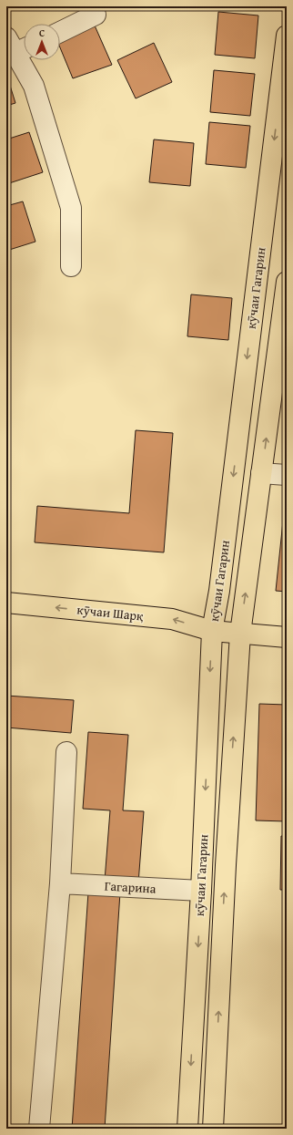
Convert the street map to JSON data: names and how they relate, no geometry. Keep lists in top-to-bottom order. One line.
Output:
{"streets":{"main road":["кӯчаи Гагарин","кӯчаи Шарқ"],"street":["Гагарина"]},"crossings":[["кӯчаи Гагарин","кӯчаи Шарқ"],["кӯчаи Гагарин","Гагарина"]],"one_way":["кӯчаи Шарқ"],"north":"top"}
